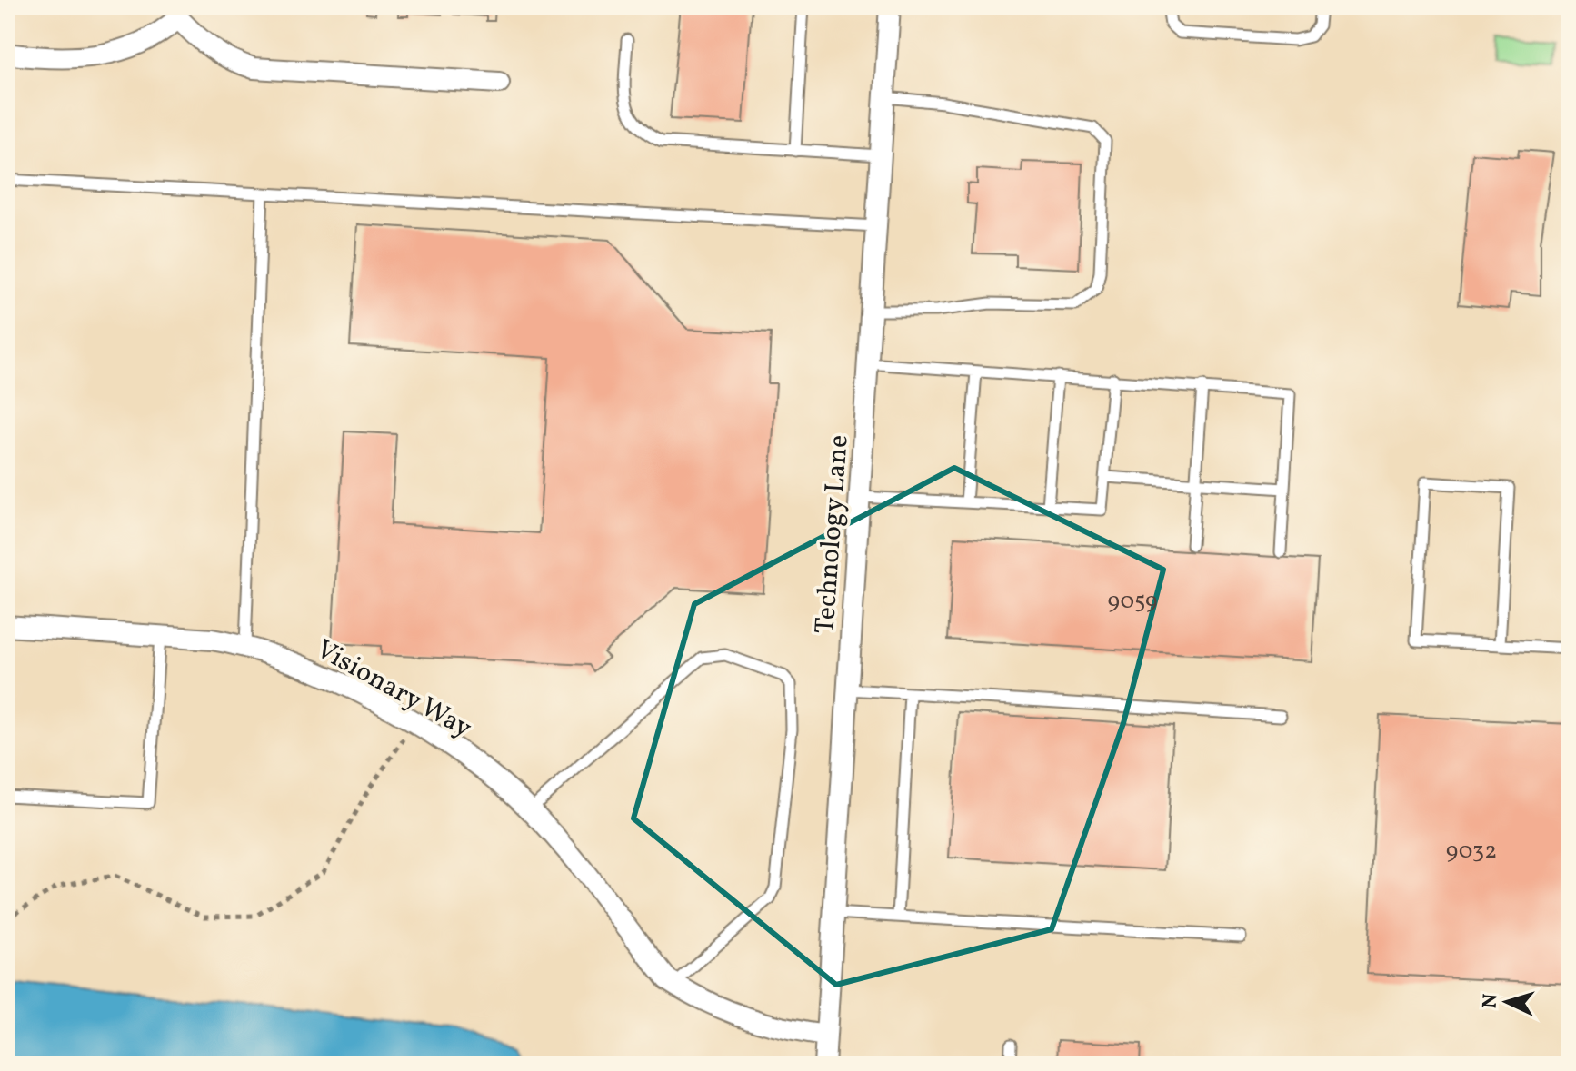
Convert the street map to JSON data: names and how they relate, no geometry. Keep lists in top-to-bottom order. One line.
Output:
{"streets":{"street":["Technology Lane","Visionary Way"]},"crossings":[["Technology Lane","Visionary Way"]],"house_numbers":["9059","9032"],"north":"left"}
